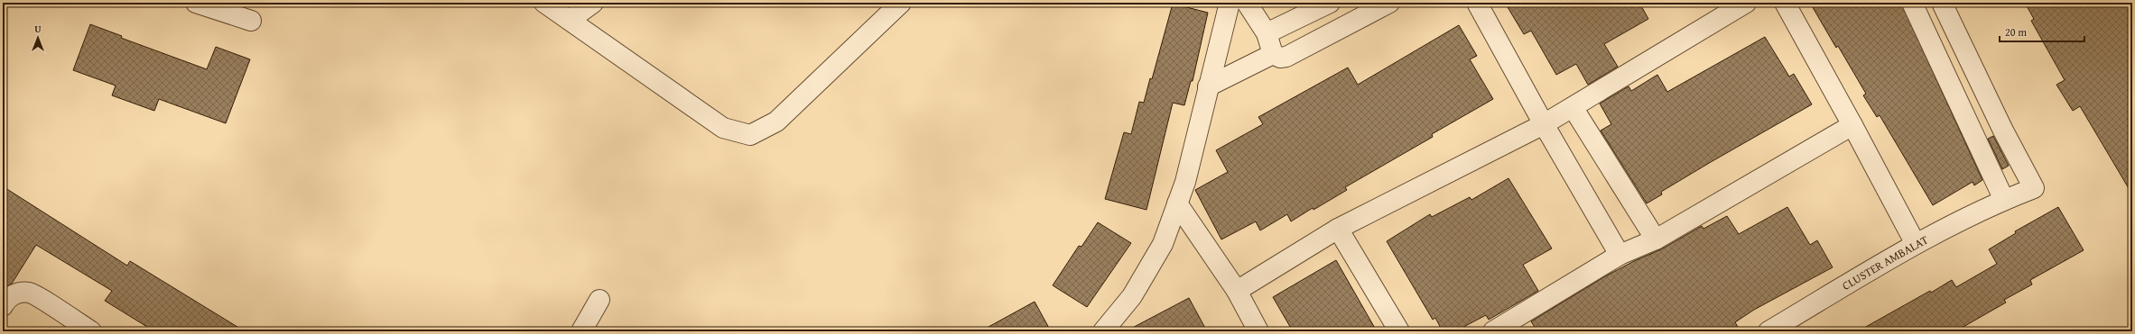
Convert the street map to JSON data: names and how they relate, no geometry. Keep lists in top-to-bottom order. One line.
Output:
{"streets":{"street":["CLUSTER AMBALAT"]},"scale_bar":"20 m","north":"top"}
